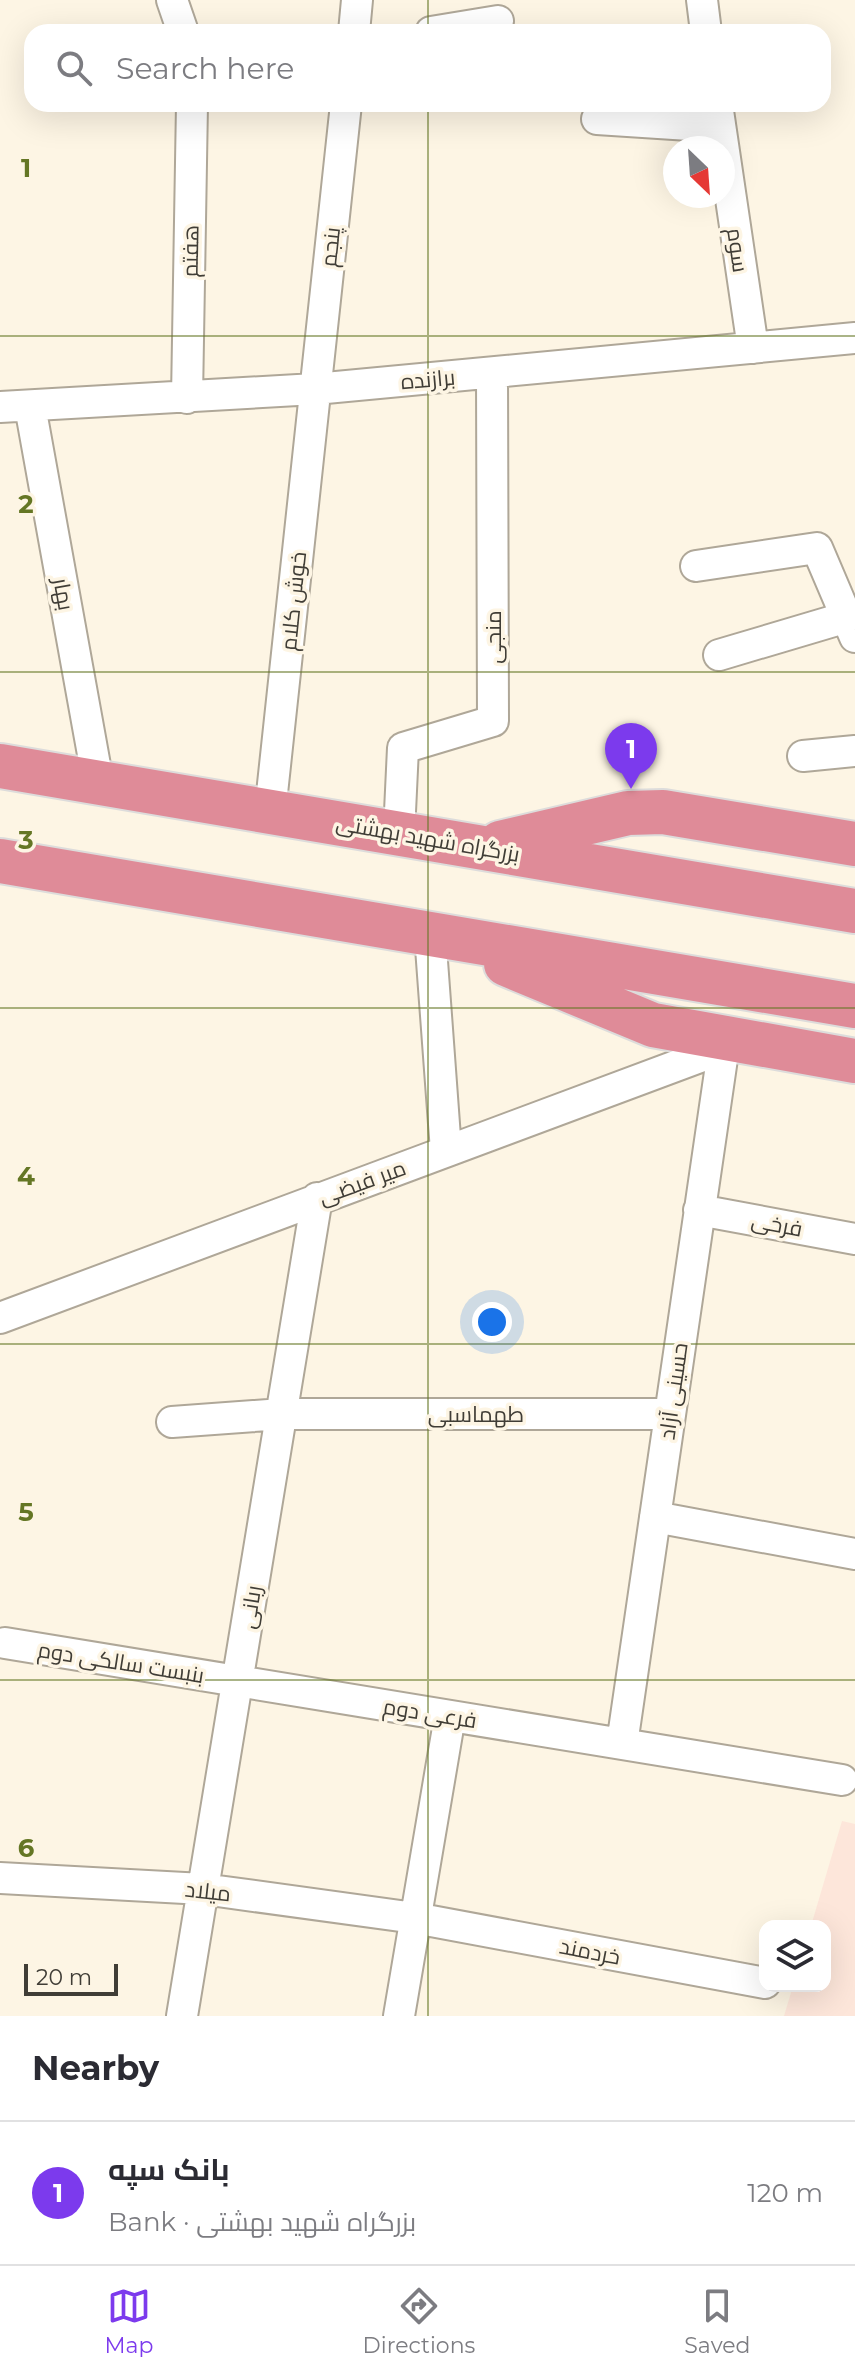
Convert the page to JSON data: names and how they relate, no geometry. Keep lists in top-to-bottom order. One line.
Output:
{"streets":{"highway":["بزرگراه شهید بهشتی"],"street":["پنجم","سوم","هفتم","برازنده","بهار","خوش کلام","منجی","میر فیضی","فرخی","حسینی آزاد","طهماسبی","ربانی","بنبست سالکی دوم","فرعی دوم","میلاد","خردمند"]},"crossings":[["پنجم","برازنده"],["پنجم","خوش کلام"],["سوم","برازنده"],["هفتم","برازنده"],["برازنده","بهار"],["برازنده","خوش کلام"],["برازنده","منجی"],["بهار","بزرگراه شهید بهشتی"],["خوش کلام","بزرگراه شهید بهشتی"],["منجی","بزرگراه شهید بهشتی"],["میر فیضی","حسینی آزاد"],["میر فیضی","ربانی"],["فرخی","حسینی آزاد"],["حسینی آزاد","طهماسبی"],["حسینی آزاد","فرعی دوم"],["طهماسبی","ربانی"],["ربانی","بنبست سالکی دوم"],["ربانی","فرعی دوم"],["ربانی","میلاد"],["بنبست سالکی دوم","فرعی دوم"],["میلاد","خردمند"]],"scale_bar":"20 m","north":"bottom right","page":{"search":"Search here","pins":"1","scale":"20 m","heading":"Nearby","list":[{"mark":"1","name":"بانک سپه","note":"Bank · بزرگراه شهید بهشتی","value":"120 m"}],"nav":["Map","Directions","Saved"]},"grid":{"rows":["1","2","3","4","5","6"]}}
